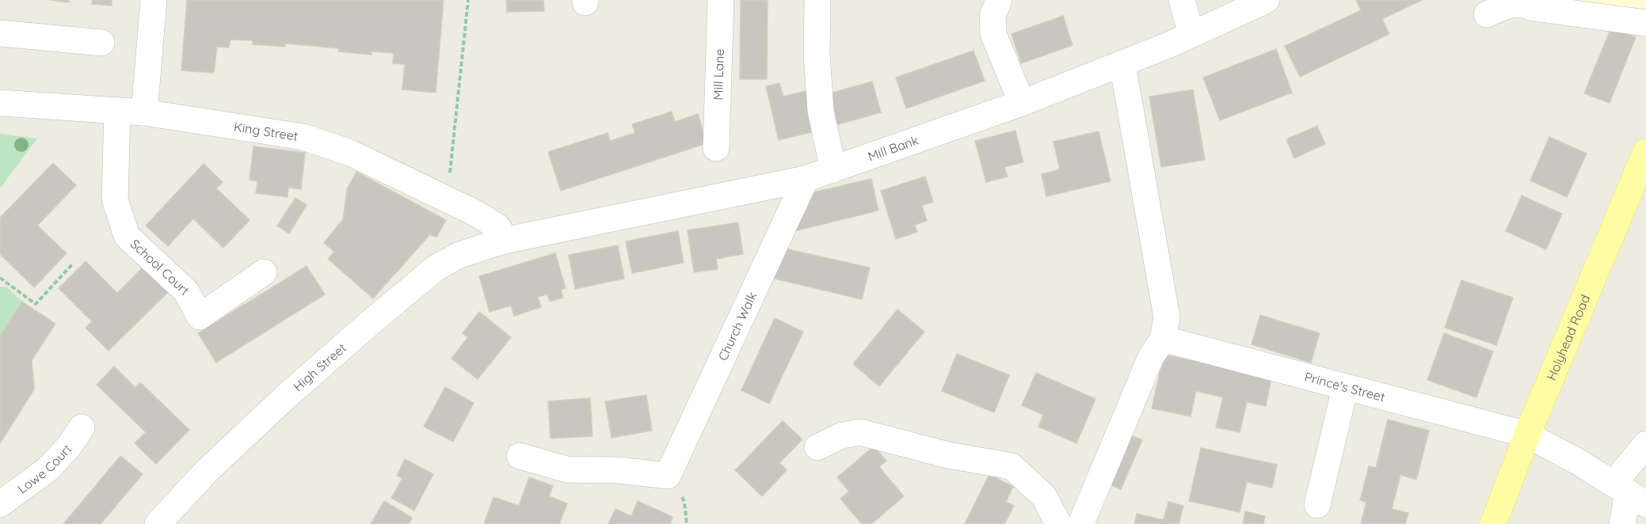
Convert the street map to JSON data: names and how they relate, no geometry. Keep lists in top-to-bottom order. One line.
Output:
{"streets":{"main road":["Holyhead Road"],"street":["Mill Lane","King Street","Mill Bank","School Court","Church Walk","High Street","Prince's Street","Lowe Court"]},"crossings":[["King Street","Mill Bank"],["King Street","School Court"],["King Street","High Street"],["Mill Bank","Church Walk"],["Mill Bank","High Street"],["Holyhead Road","Prince's Street"]]}
